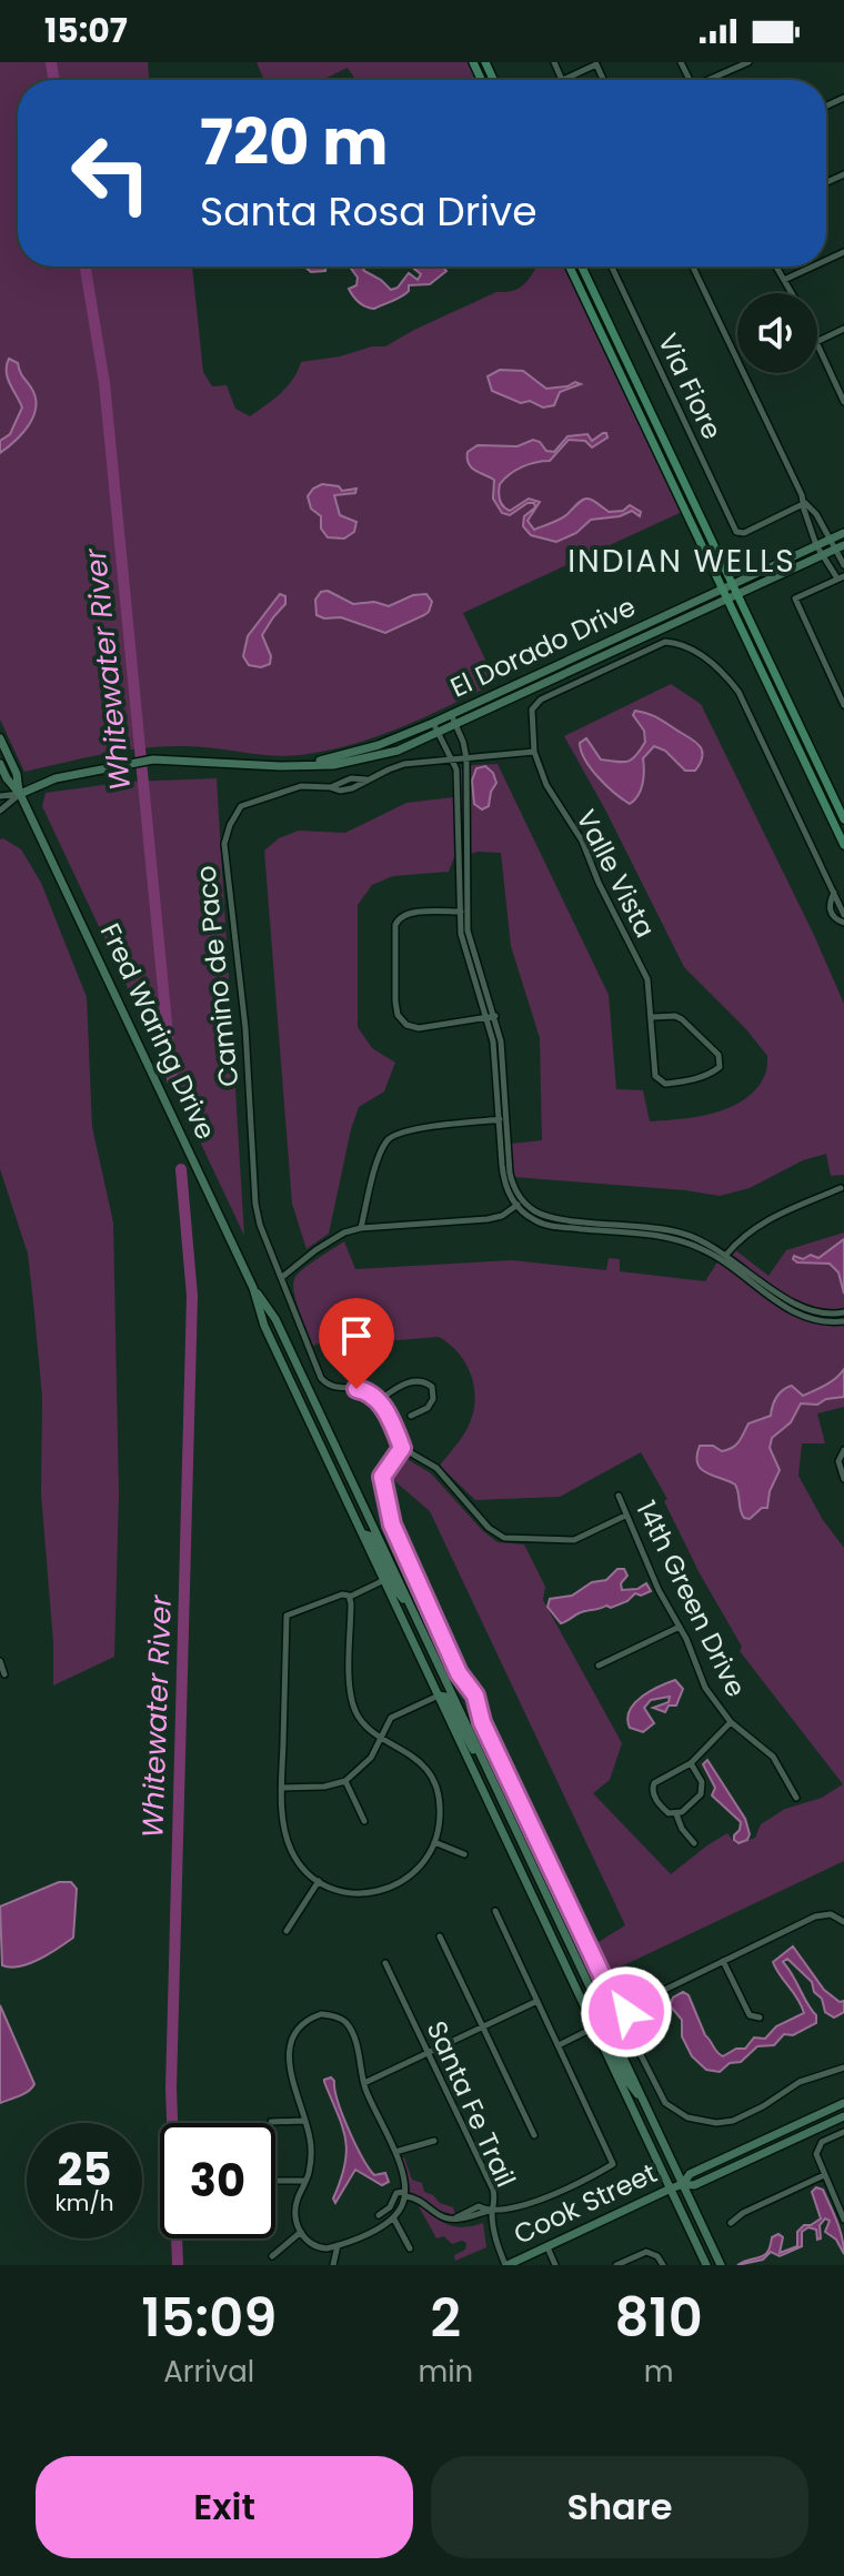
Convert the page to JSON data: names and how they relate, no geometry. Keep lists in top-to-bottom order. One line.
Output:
{"streets":{"main road":["El Dorado Drive","Fred Waring Drive","Cook Street"],"street":["Via Fiore","Valle Vista","Camino de Paco","14th Green Drive","Santa Fe Trail"]},"crossings":[["El Dorado Drive","Fred Waring Drive"],["Valle Vista","Camino de Paco"],["Fred Waring Drive","Cook Street"],["Santa Fe Trail","Cook Street"]],"districts":["INDIAN WELLS"],"water":["Whitewater River"],"page":{"status":"15:07","turn":["720 m","Santa Rosa Drive"],"speed":"25 km/h","limit":"30","eta":["15:09","Arrival","2","min","810","m"],"buttons":["Exit","Share"]}}
